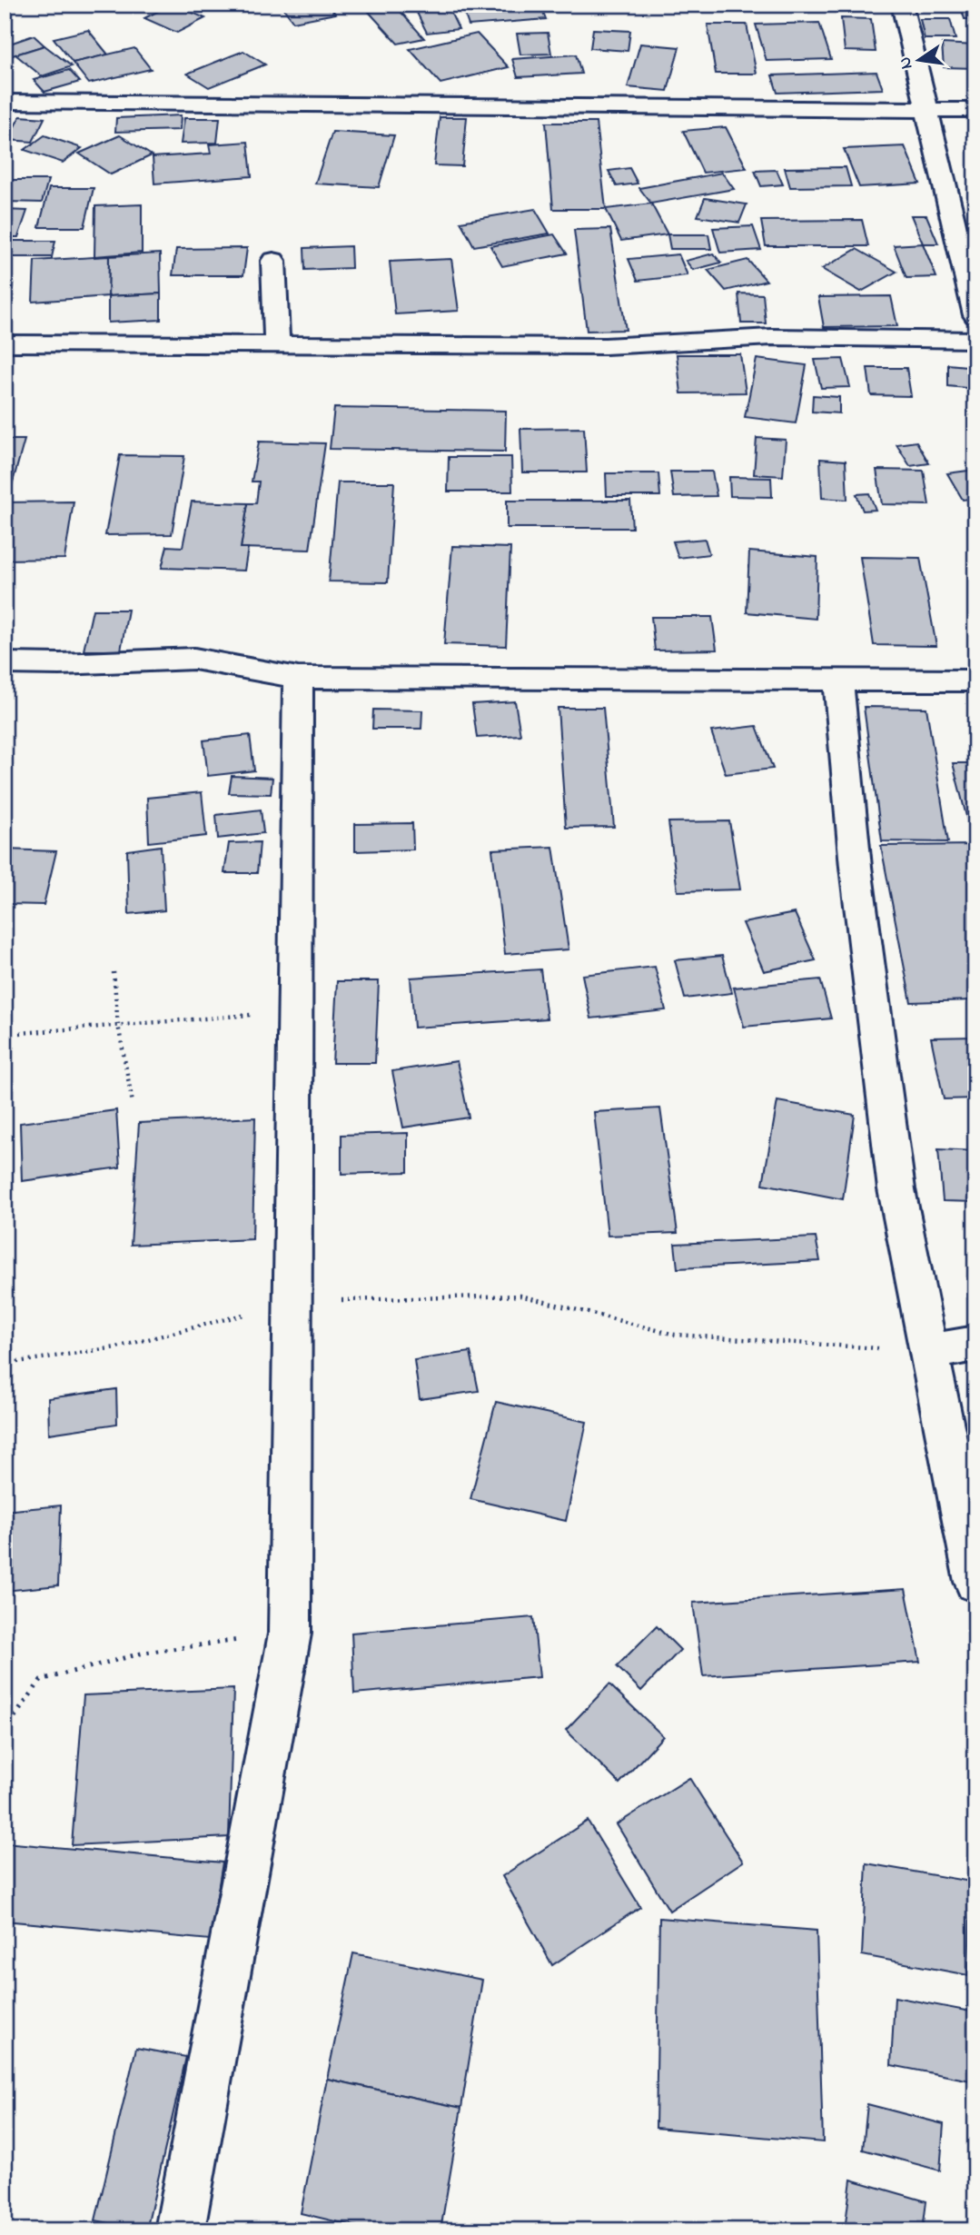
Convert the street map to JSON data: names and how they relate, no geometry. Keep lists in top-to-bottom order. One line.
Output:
{"north":"left"}
